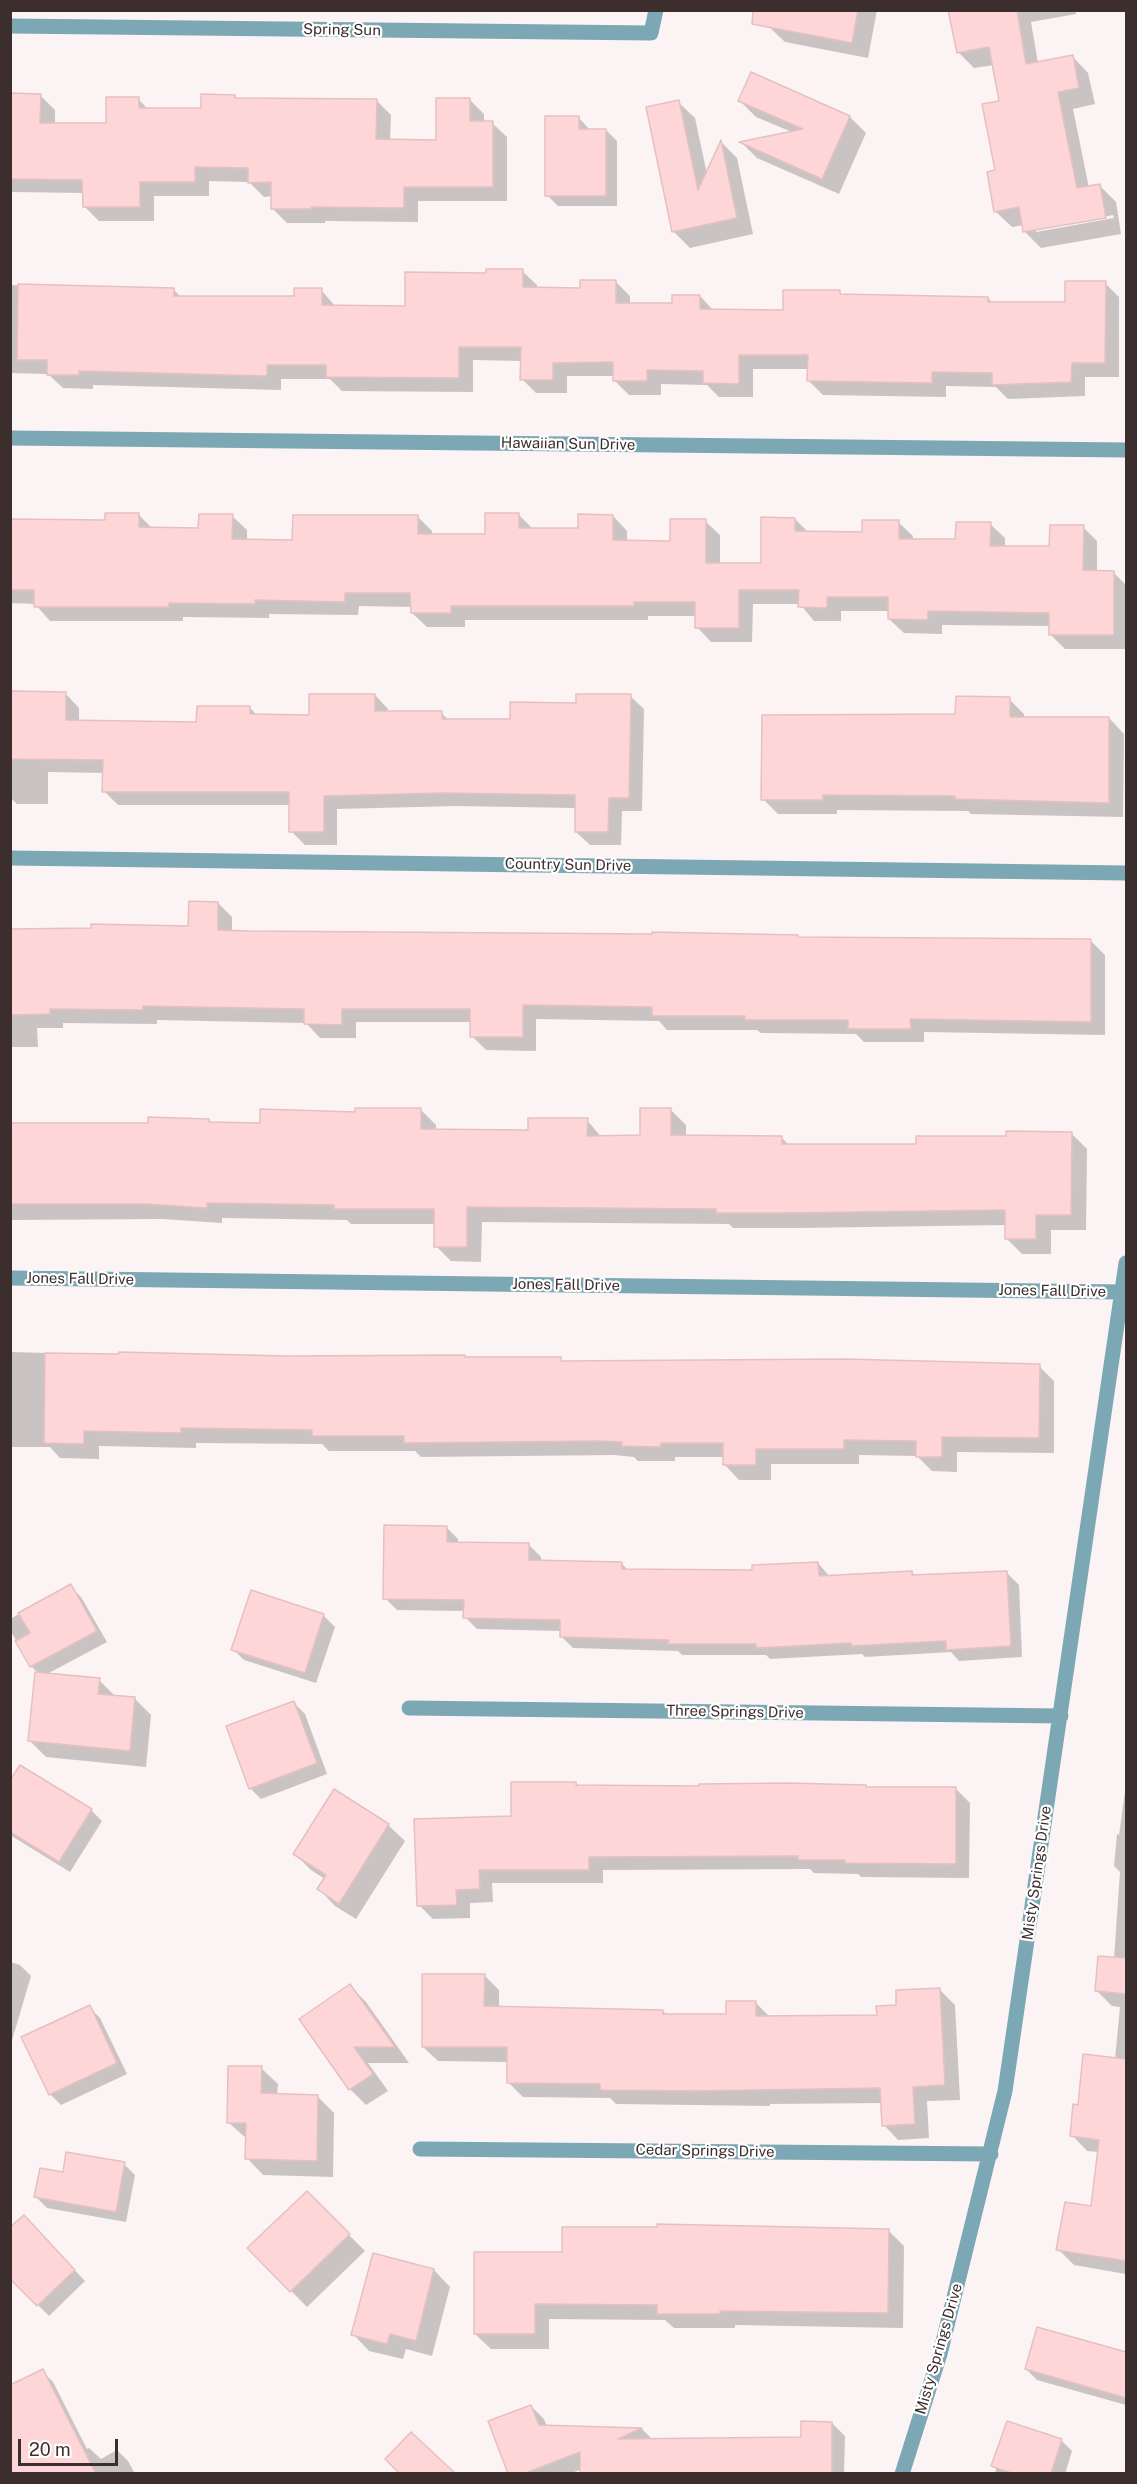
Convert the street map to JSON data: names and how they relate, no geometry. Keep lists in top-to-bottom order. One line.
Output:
{"streets":{"street":["Spring Sun","Hawaiian Sun Drive","Country Sun Drive","Jones Fall Drive","Three Springs Drive","Misty Springs Drive","Cedar Springs Drive"]},"crossings":[["Jones Fall Drive","Misty Springs Drive"],["Three Springs Drive","Misty Springs Drive"],["Misty Springs Drive","Cedar Springs Drive"]],"scale_bar":"20 m"}
